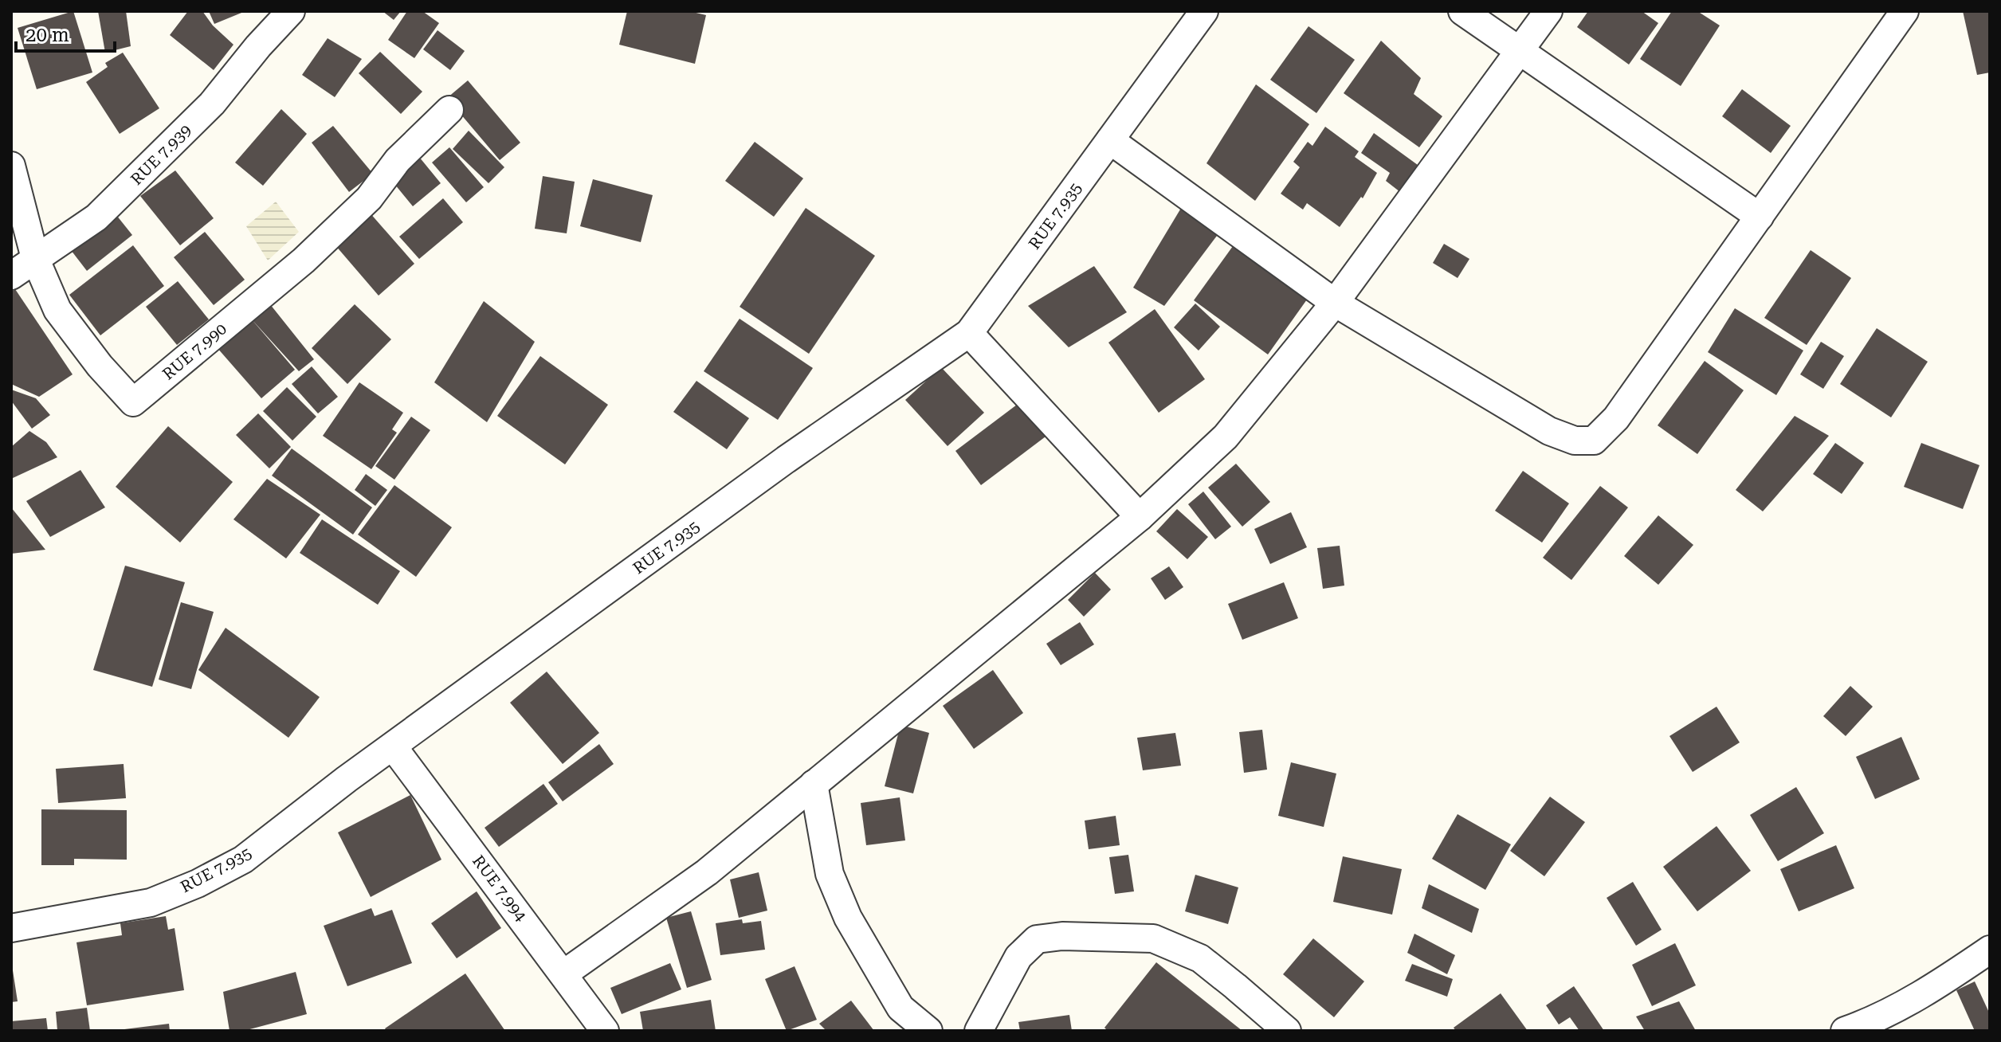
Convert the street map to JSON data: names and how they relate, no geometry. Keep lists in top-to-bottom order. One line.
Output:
{"streets":{"street":["RUE 7.939","RUE 7.935","RUE 7.990","RUE 7.994"]},"crossings":[["RUE 7.939","RUE 7.990"],["RUE 7.935","RUE 7.994"]],"scale_bar":"20 m"}
